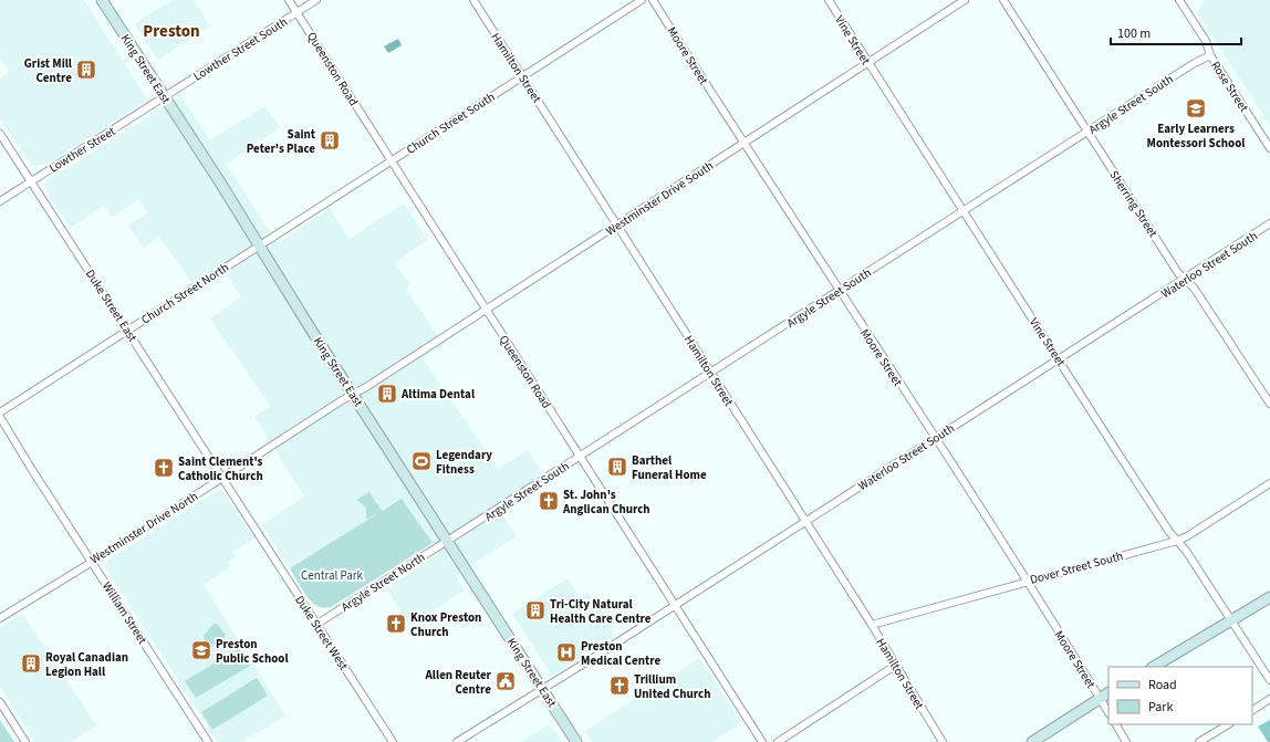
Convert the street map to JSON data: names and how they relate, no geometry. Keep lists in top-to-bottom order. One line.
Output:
{"streets":{"main road":["King Street East"],"street":["Vine Street","Lowther Street South","Moore Street","Hamilton Street","Queenston Road","Rose Street","Argyle Street South","Church Street South","Lowther Street","Westminster Drive South","Sherring Street","Waterloo Street South","Church Street North","Duke Street East","Westminster Drive North","Dover Street South","Argyle Street North","William Street","Duke Street West"]},"crossings":[["Vine Street","Argyle Street South"],["Vine Street","Westminster Drive South"],["Vine Street","Waterloo Street South"],["Vine Street","Dover Street South"],["Lowther Street South","King Street East"],["Lowther Street South","Queenston Road"],["Lowther Street South","Lowther Street"],["Moore Street","Argyle Street South"],["Moore Street","Westminster Drive South"],["Moore Street","Waterloo Street South"],["Moore Street","Dover Street South"],["Hamilton Street","Argyle Street South"],["Hamilton Street","Church Street South"],["Hamilton Street","Westminster Drive South"],["Hamilton Street","Waterloo Street South"],["Hamilton Street","Dover Street South"],["King Street East","Argyle Street South"],["King Street East","Church Street South"],["King Street East","Lowther Street"],["King Street East","Westminster Drive South"],["King Street East","Waterloo Street South"],["King Street East","Church Street North"],["King Street East","Westminster Drive North"],["King Street East","Argyle Street North"],["Queenston Road","Argyle Street South"],["Queenston Road","Church Street South"],["Queenston Road","Westminster Drive South"],["Queenston Road","Waterloo Street South"],["Rose Street","Argyle Street South"],["Argyle Street South","Sherring Street"],["Argyle Street South","Argyle Street North"],["Church Street South","Church Street North"],["Lowther Street","Duke Street East"],["Westminster Drive South","Westminster Drive North"],["Sherring Street","Waterloo Street South"],["Church Street North","Duke Street East"],["Duke Street East","Westminster Drive North"],["Duke Street East","Duke Street West"],["Westminster Drive North","William Street"],["Westminster Drive North","Duke Street West"],["Argyle Street North","Duke Street West"]],"districts":["Preston"],"parks":["Central Park"],"places":{"building":["Grist Mill Centre","Saint Peter's Place","Altima Dental","Barthel Funeral Home","Tri-City Natural Health Care Centre","Royal Canadian Legion Hall"],"school or university":["Early Learners Montessori School","Preston Public School"],"sports":["Legendary Fitness"],"church":["Saint Clement's Catholic Church","St. John's Anglican Church","Knox Preston Church","Trillium United Church"],"hospital":["Preston Medical Centre"],"public building":["Allen Reuter Centre"]},"legend":["Road","Park"],"scale_bar":"100 m"}
